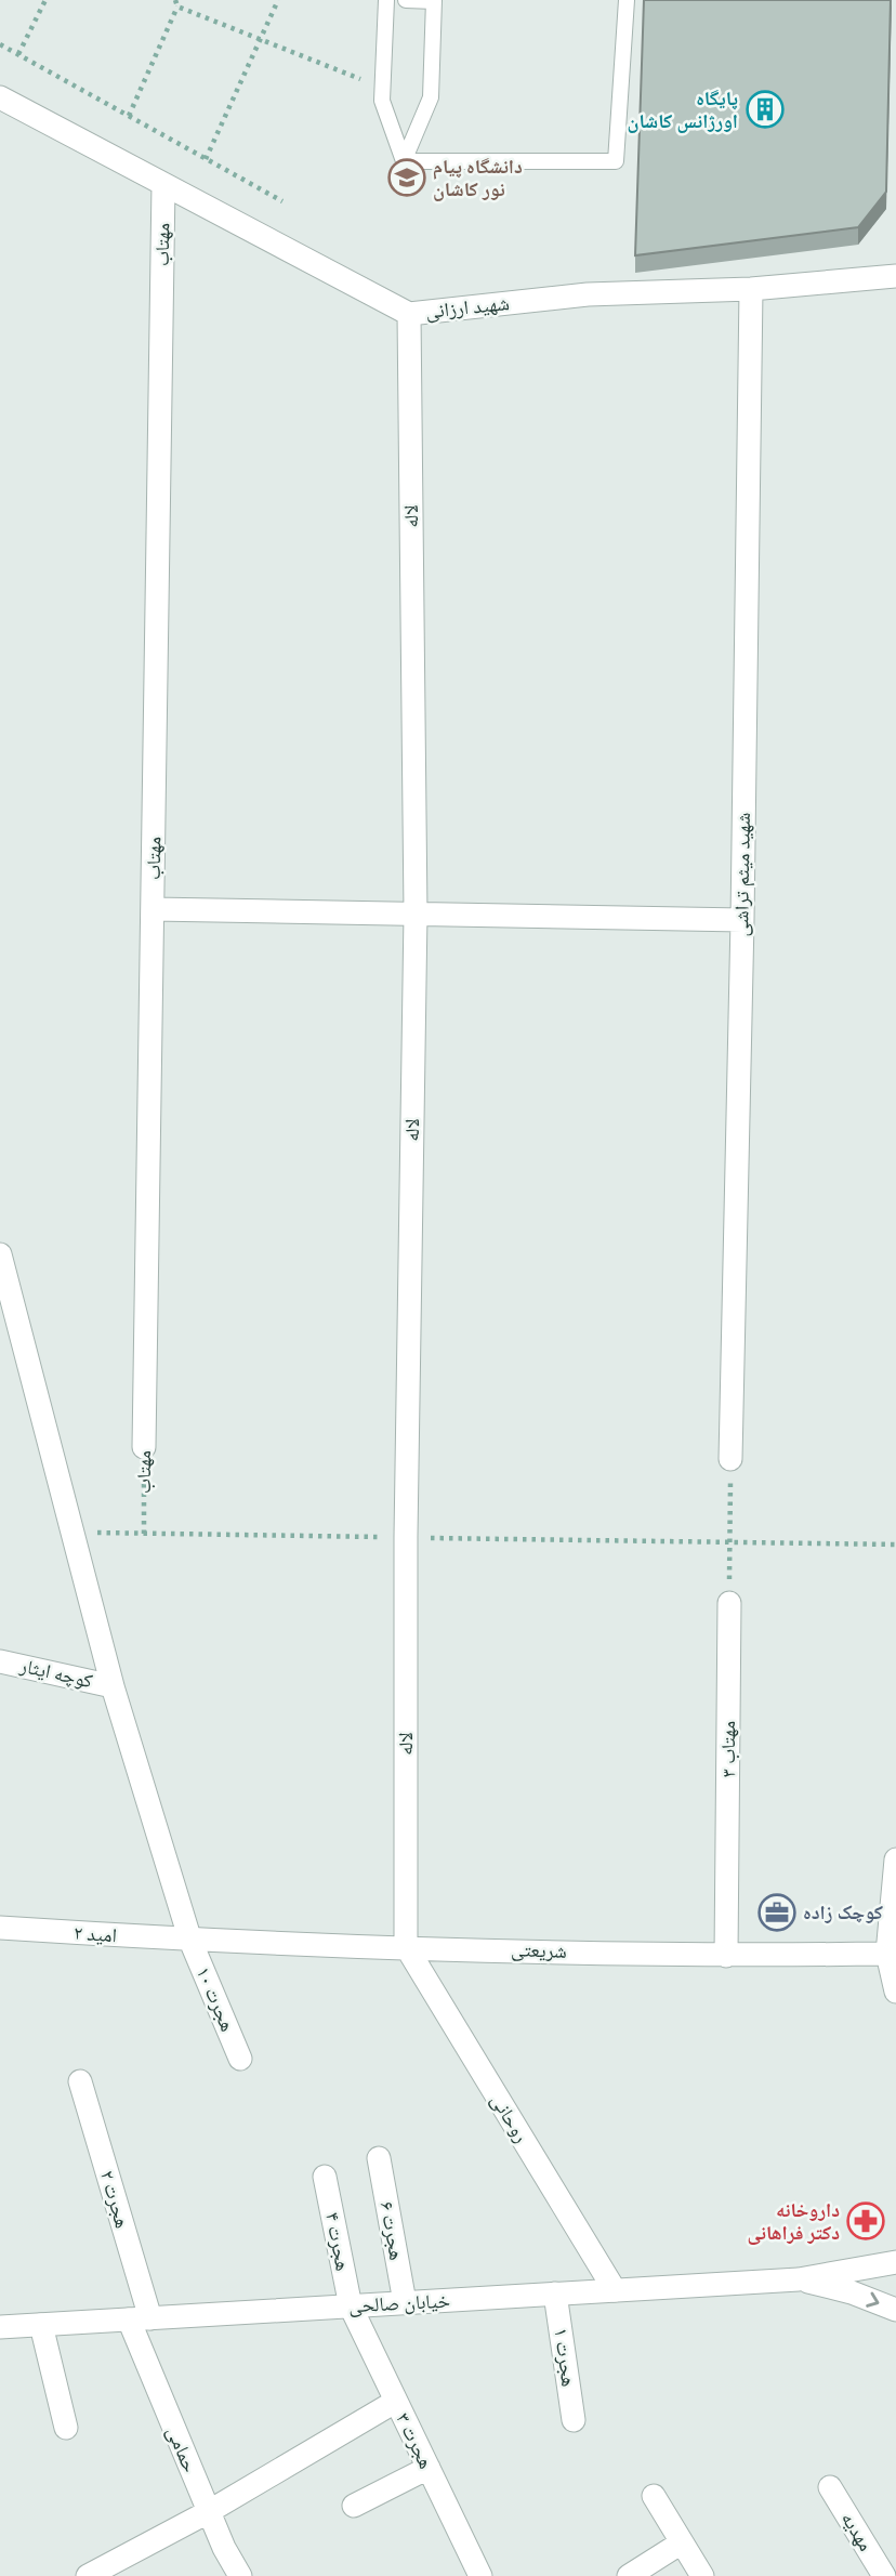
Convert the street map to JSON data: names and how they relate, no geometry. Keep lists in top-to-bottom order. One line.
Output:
{"streets":{"street":["مهتاب","شهید ارزانی","لاله","شهید میثم تراشی","کوچه ایثار","مهتاب ۳","امید ۲","شریعتی","هجرت ۱۰","روحانی","هجرت ۲","هجرت ۶","هجرت ۴","خیابان صالحی","هجرت ۱","هجرت ۳","حمامی","مهدیه"]},"crossings":[["مهتاب","شهید ارزانی"],["شهید ارزانی","لاله"],["شهید ارزانی","شهید میثم تراشی"],["لاله","شریعتی"],["لاله","روحانی"],["کوچه ایثار","هجرت ۱۰"],["مهتاب ۳","شریعتی"],["امید ۲","شریعتی"],["امید ۲","هجرت ۱۰"],["شریعتی","هجرت ۱۰"],["شریعتی","روحانی"],["روحانی","خیابان صالحی"],["هجرت ۲","خیابان صالحی"],["هجرت ۲","حمامی"],["هجرت ۶","خیابان صالحی"],["هجرت ۴","خیابان صالحی"],["هجرت ۴","هجرت ۳"],["خیابان صالحی","هجرت ۱"],["خیابان صالحی","هجرت ۳"],["خیابان صالحی","حمامی"]],"places":{"building":["پایگاه اورژانس کاشان"],"school or university":["دانشگاه پیام نور کاشان"],"office":["کوچک زاده"],"pharmacy":["داروخانه دکتر فراهانی"]}}
